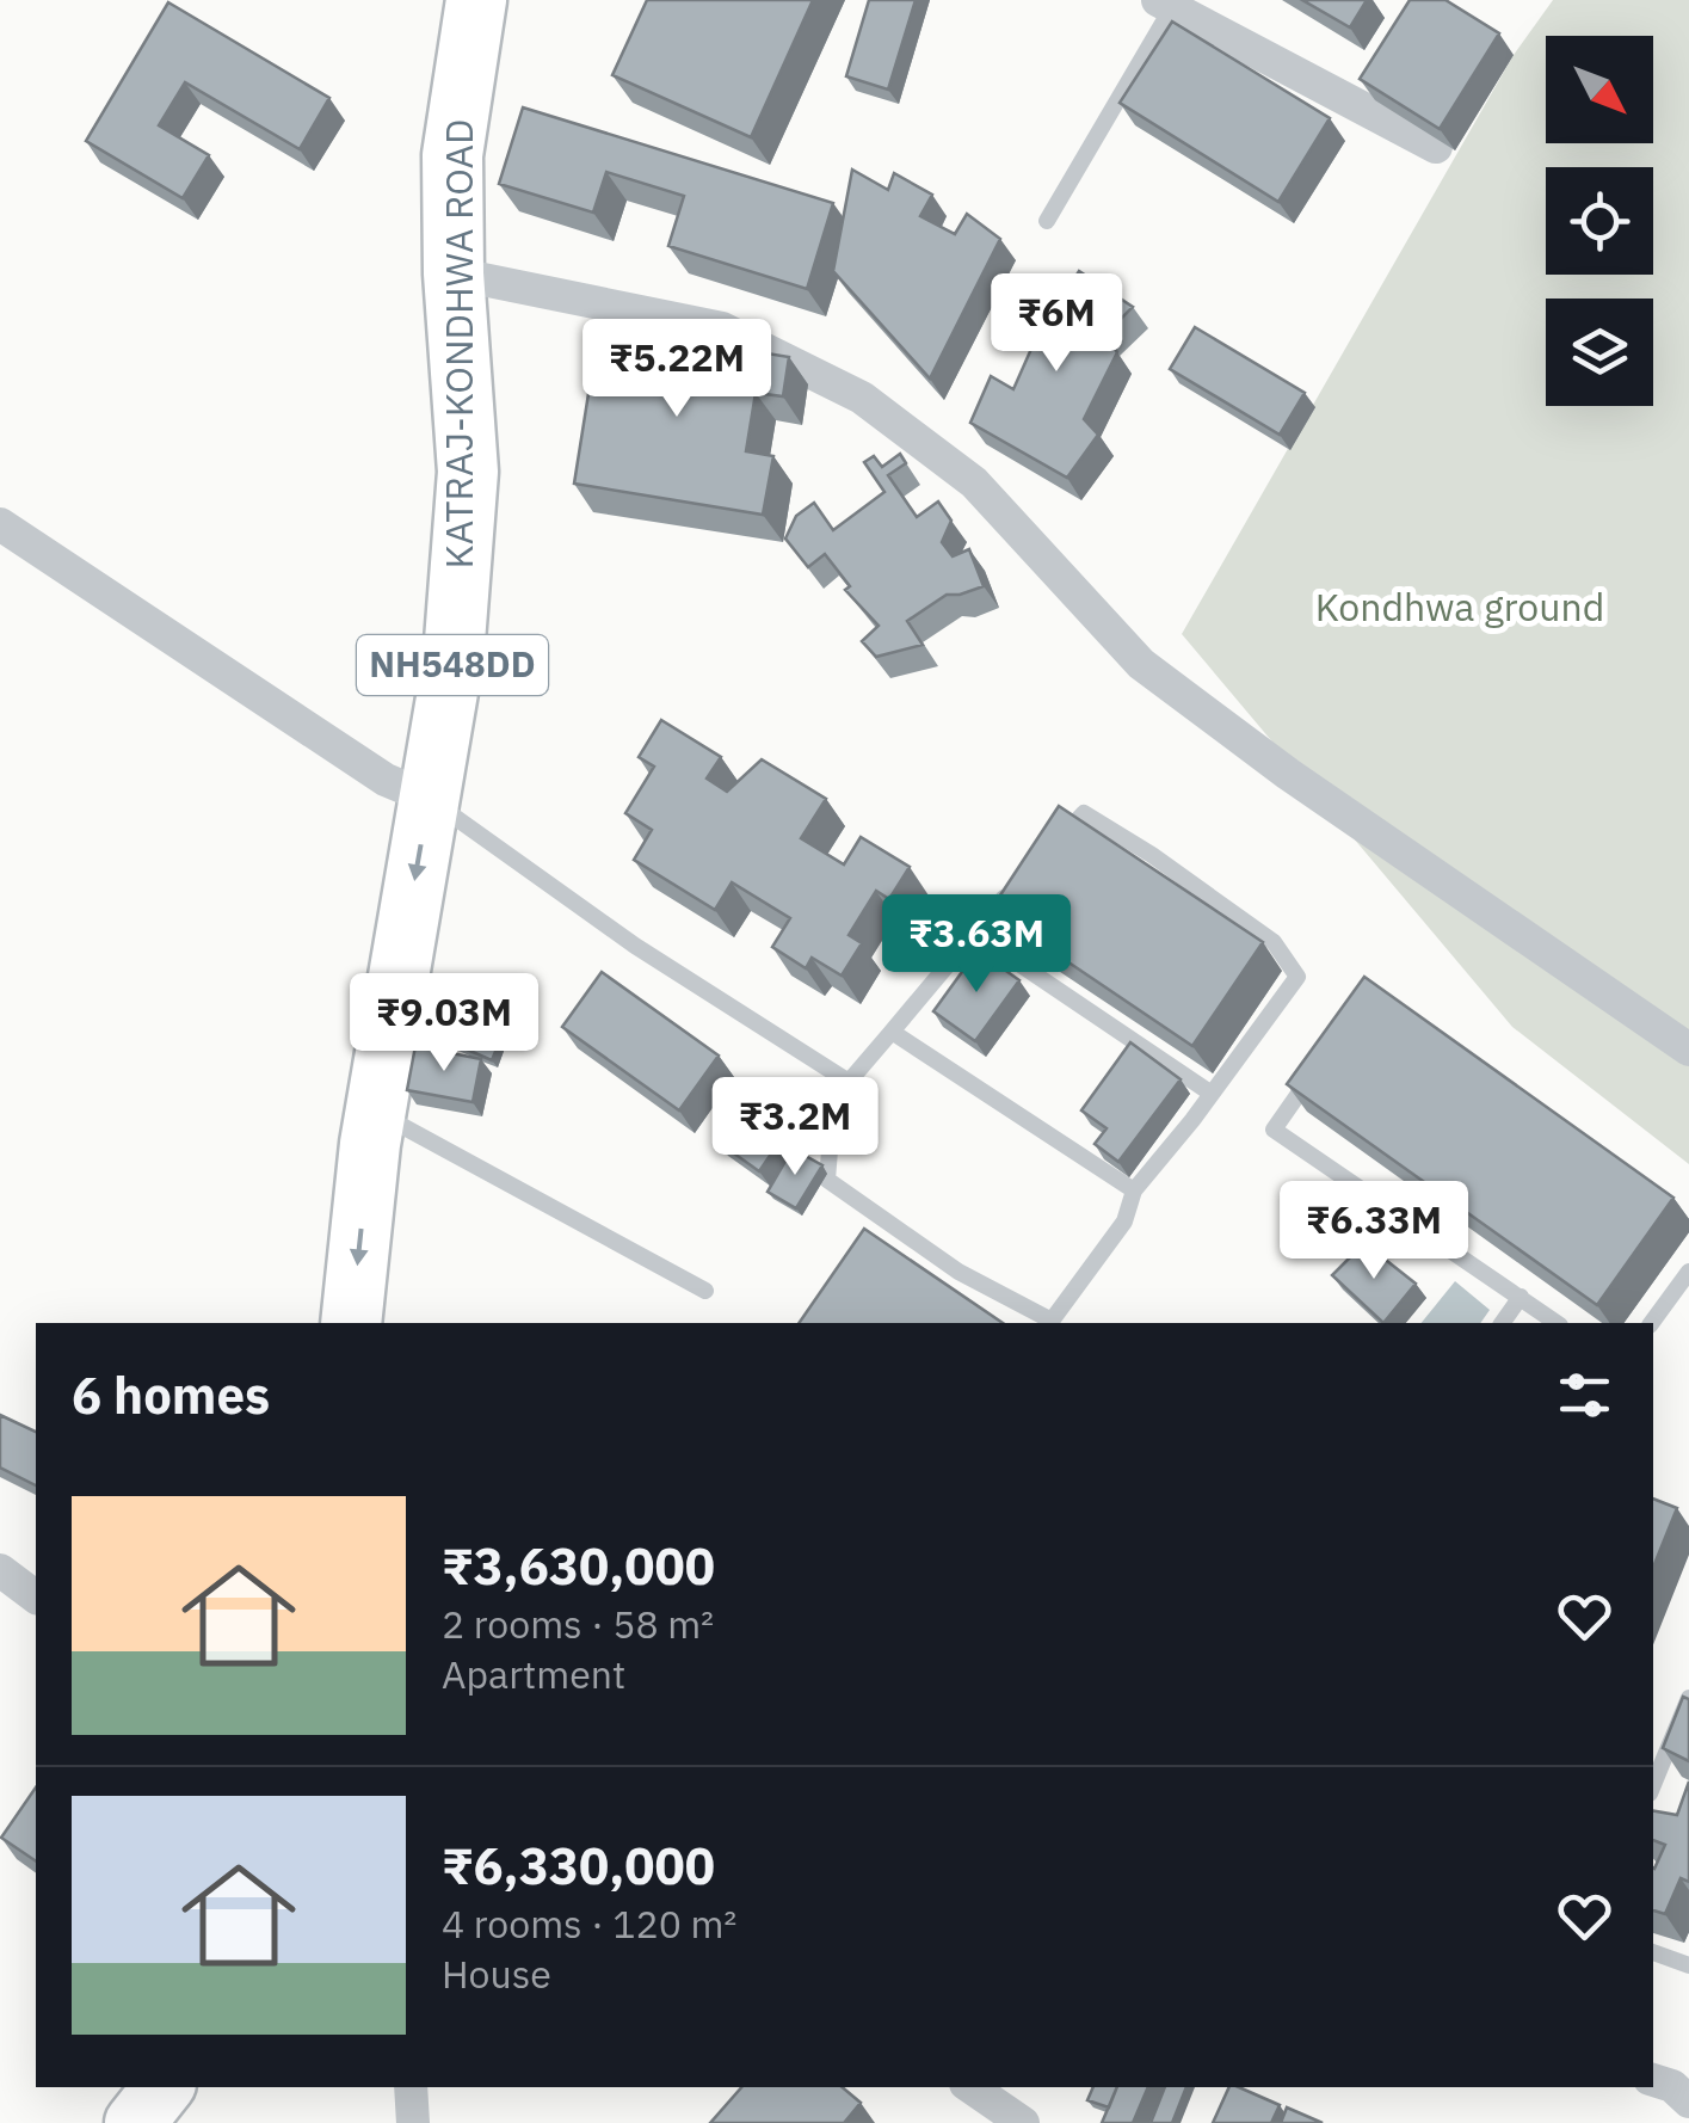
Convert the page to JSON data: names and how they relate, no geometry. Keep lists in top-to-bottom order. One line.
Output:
{"streets":{"highway":["KATRAJ-KONDHWA ROAD","NH548DD"]},"one_way":["KATRAJ-KONDHWA ROAD"],"parks":["Kondhwa ground"],"north":"bottom right","page":{"price":["₹6M","₹5.22M","₹3.63M","₹9.03M","₹3.2M","₹6.33M"],"heading":"6 homes","list":[{"name":"₹3,630,000","note":"2 rooms · 58 m² · Apartment"},{"name":"₹6,330,000","note":"4 rooms · 120 m² · House"}]}}
